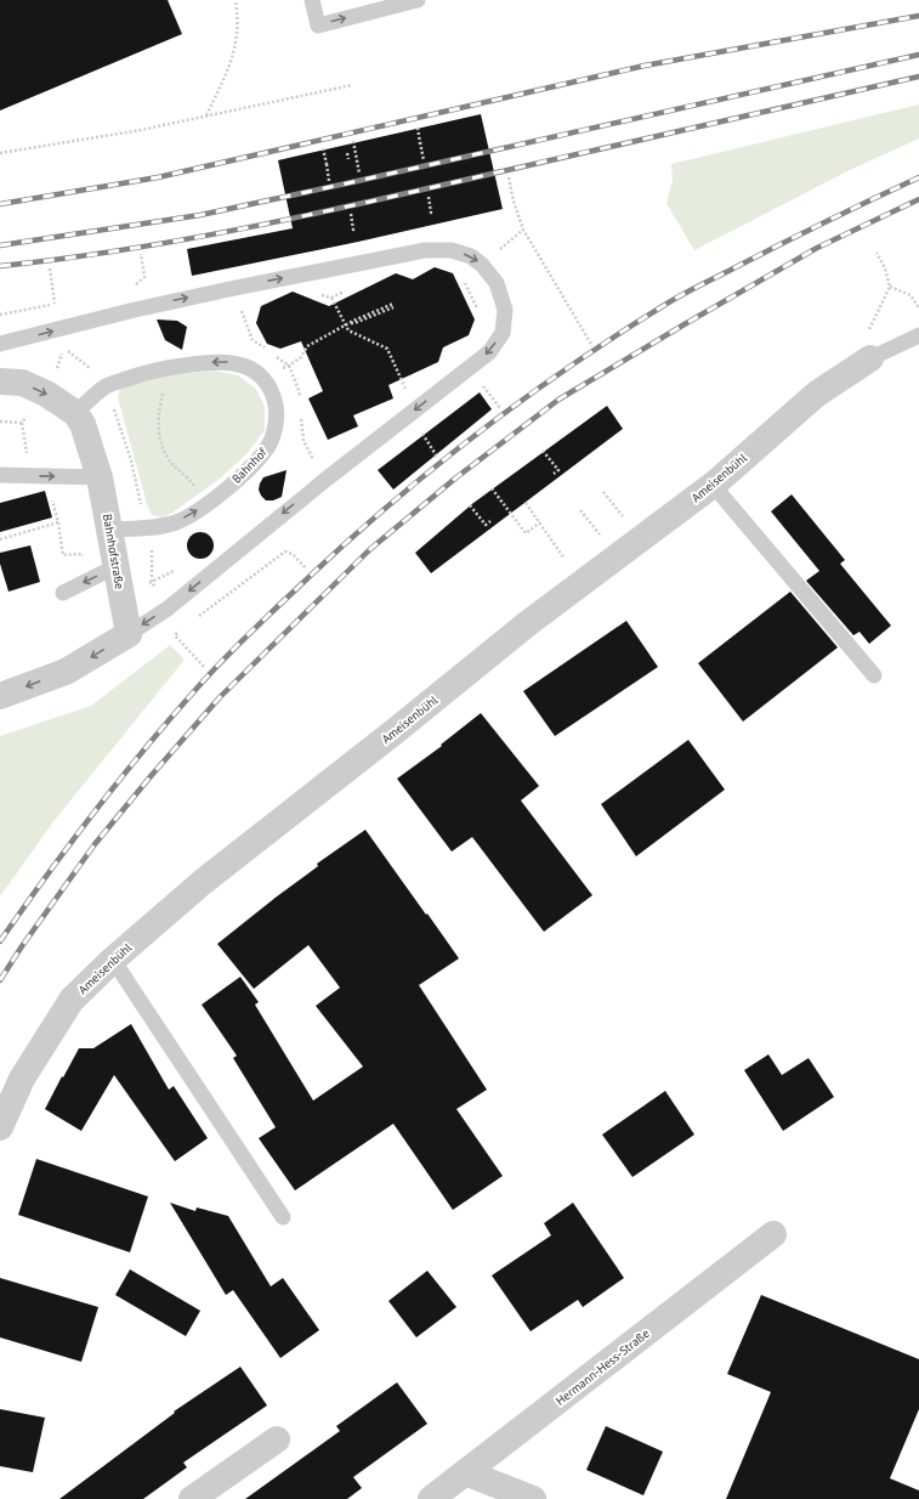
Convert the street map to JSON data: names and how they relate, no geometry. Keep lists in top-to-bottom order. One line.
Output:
{"streets":{"street":["Ameisenbühl","Bahnhofstraße","Hermann-Hess-Straße"],"lane":["Bahnhof"]},"crossings":[["Bahnhof","Bahnhofstraße"]]}
